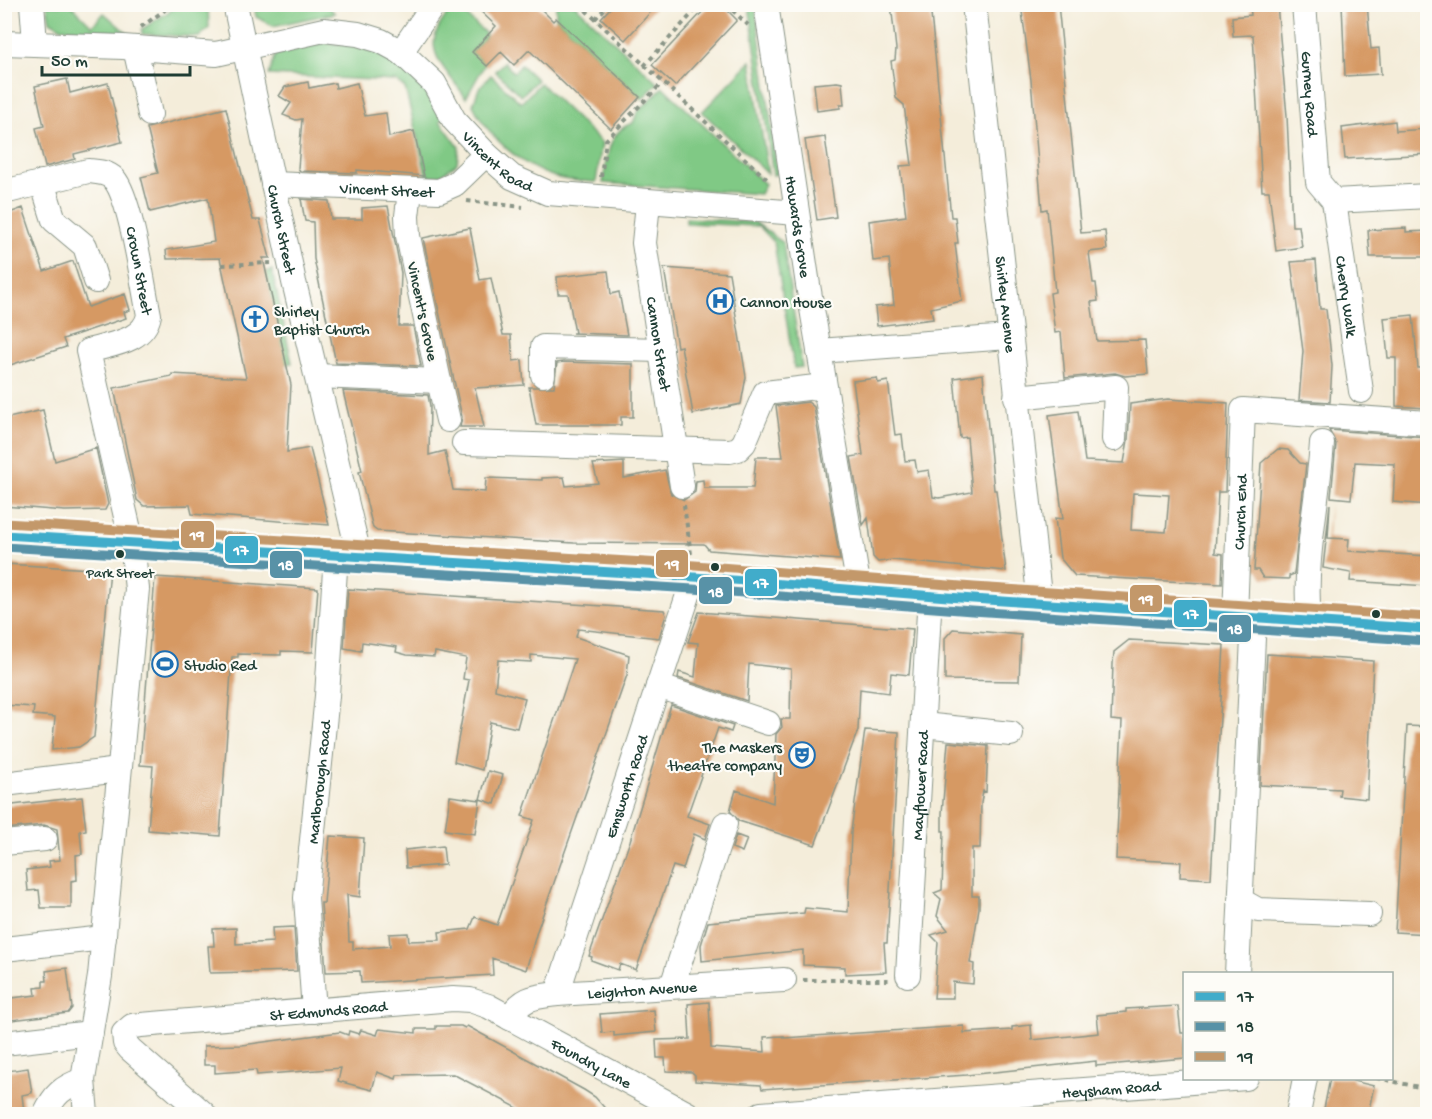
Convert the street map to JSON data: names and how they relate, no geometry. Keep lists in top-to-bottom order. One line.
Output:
{"streets":{"street":["Gurney Road","Vincent Road","Vincent Street","Howards Grove","Church Street","Crown Street","Cherry Walk","Shirley Avenue","Vincent's Grove","Cannon Street","Church End","Marlborough Road","Emsworth Road","Mayflower Road","Leighton Avenue","St Edmunds Road","Foundry Lane","Heysham Road"]},"crossings":[["Gurney Road","Cherry Walk"],["Vincent Road","Vincent Street"],["Vincent Road","Howards Grove"],["Vincent Road","Church Street"],["Vincent Road","Cannon Street"],["Vincent Street","Church Street"],["Vincent Street","Vincent's Grove"],["Church Street","Vincent's Grove"],["Church Street","Marlborough Road"],["Marlborough Road","St Edmunds Road"],["Emsworth Road","Leighton Avenue"],["Leighton Avenue","St Edmunds Road"],["Leighton Avenue","Foundry Lane"],["St Edmunds Road","Foundry Lane"]],"places":{"hospital":["Cannon House"],"church":["Shirley Baptist Church"],"other":["Park Street"],"sports":["Studio Red"],"theatre":["The Maskers theatre company"]},"lines":["transit line 19","transit line 17","transit line 18"],"legend":["17","18","19"],"scale_bar":"50 m"}
